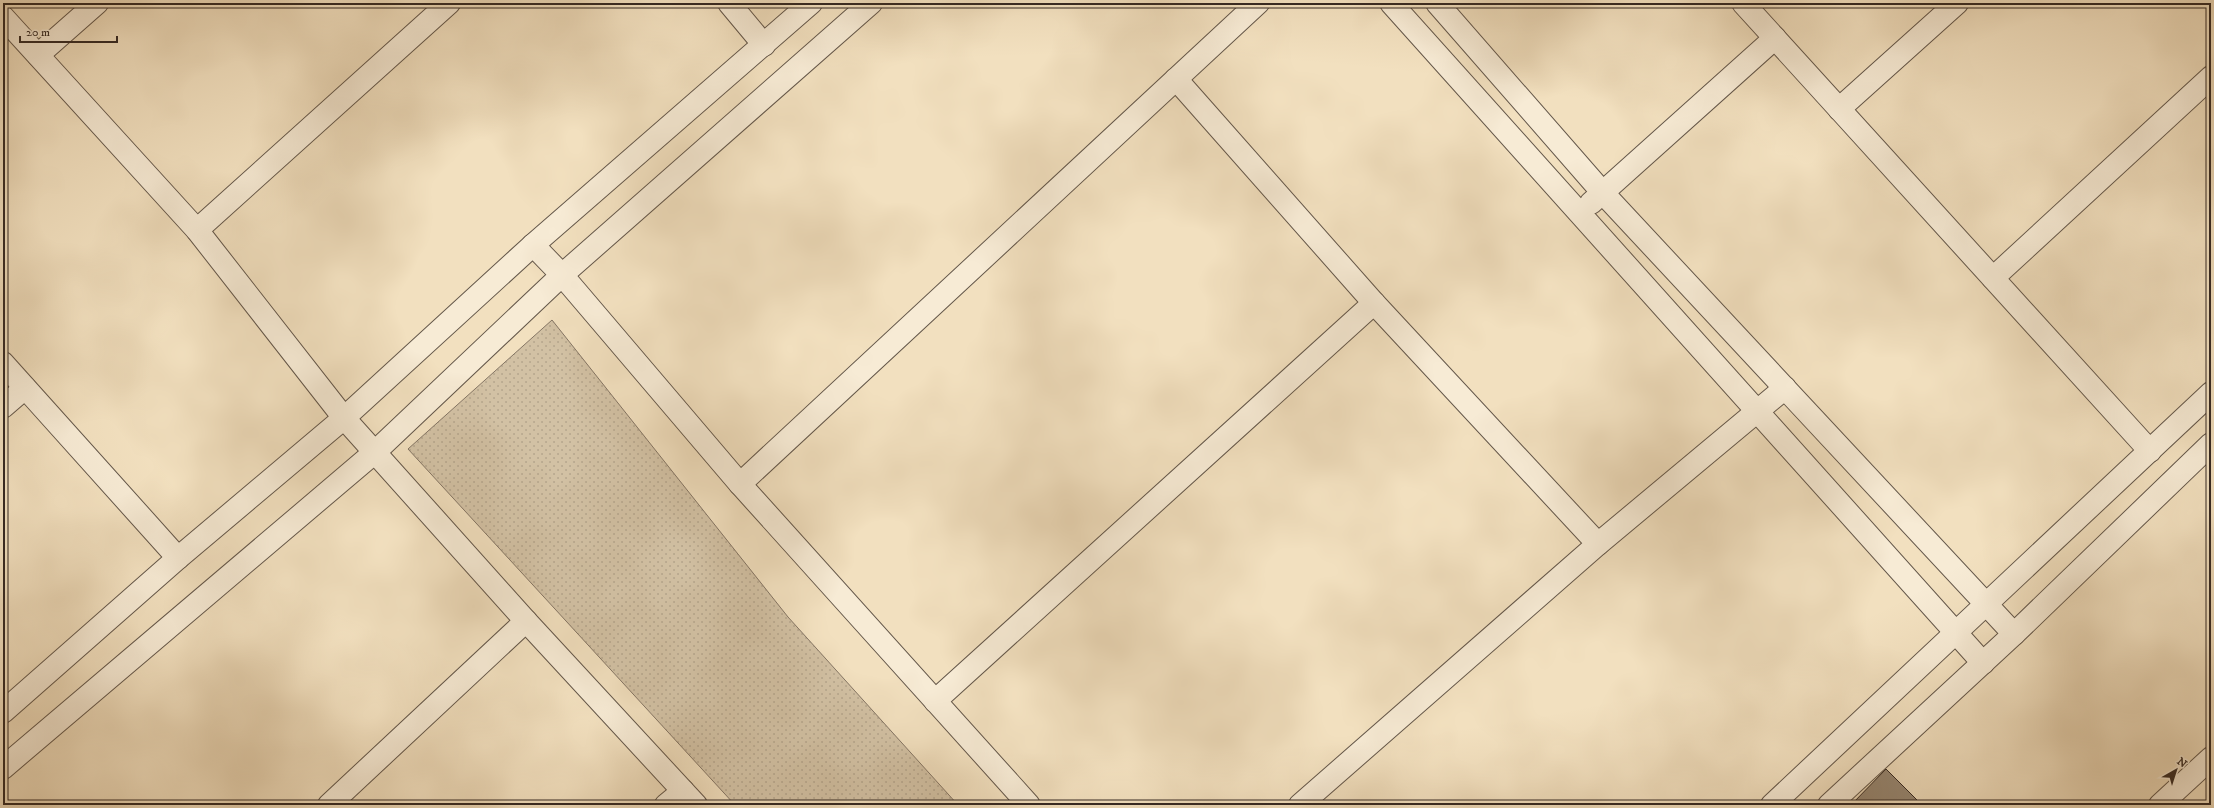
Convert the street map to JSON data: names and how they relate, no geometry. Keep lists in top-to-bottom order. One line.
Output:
{"scale_bar":"20 m","north":"top right"}
